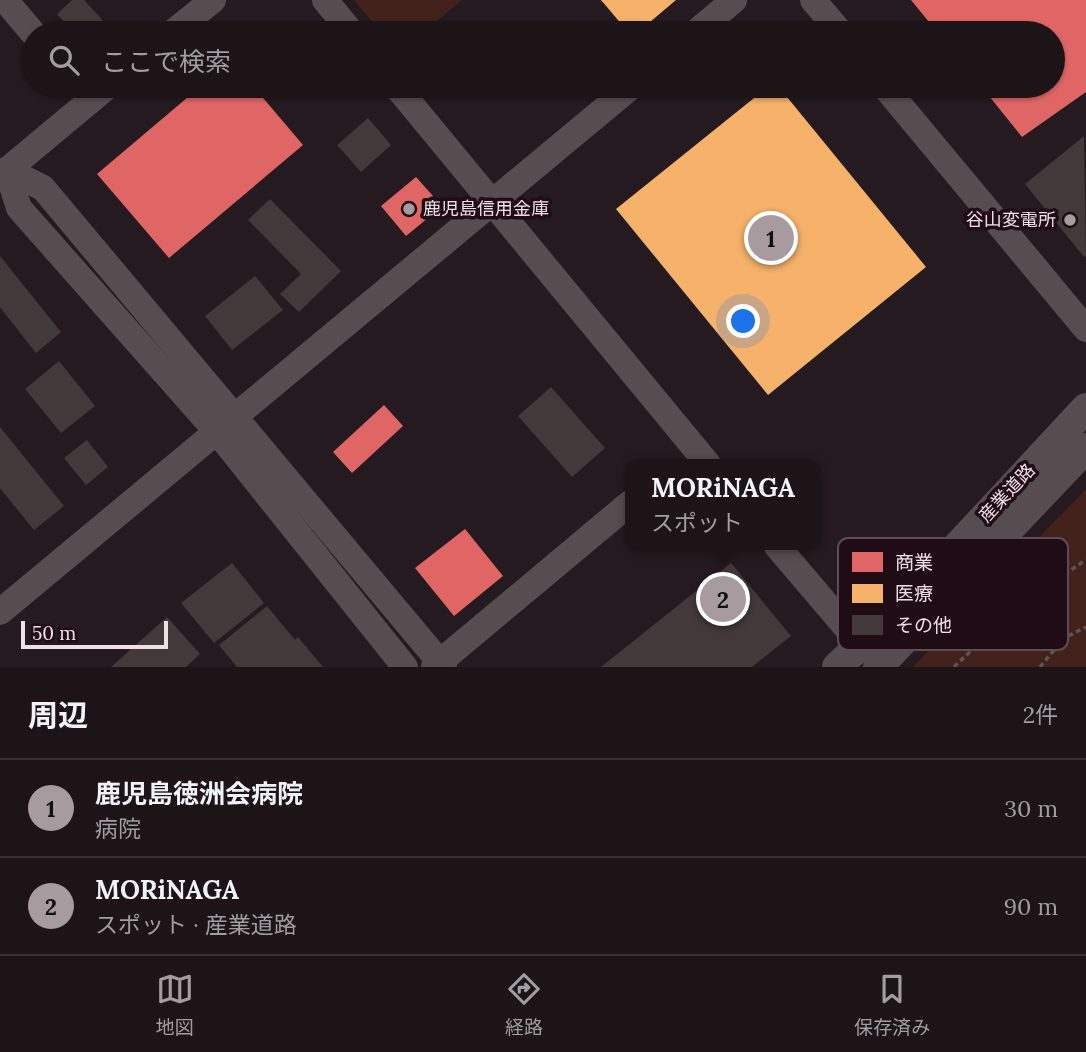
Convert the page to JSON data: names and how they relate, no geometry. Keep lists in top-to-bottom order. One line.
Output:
{"streets":{"main road":["産業道路"]},"places":["鹿児島信用金庫","谷山変電所"],"legend":["商業","医療","その他"],"scale_bar":"50 m","page":{"search":"ここで検索","pins":["1","2"],"popup":["MORiNAGA","スポット"],"scale":"50 m","heading":["周辺","2件"],"list":[{"mark":"1","name":"鹿児島徳洲会病院","note":"病院","value":"30 m"},{"mark":"2","name":"MORiNAGA","note":"スポット · 産業道路","value":"90 m"}],"nav":["地図","経路","保存済み"]}}
